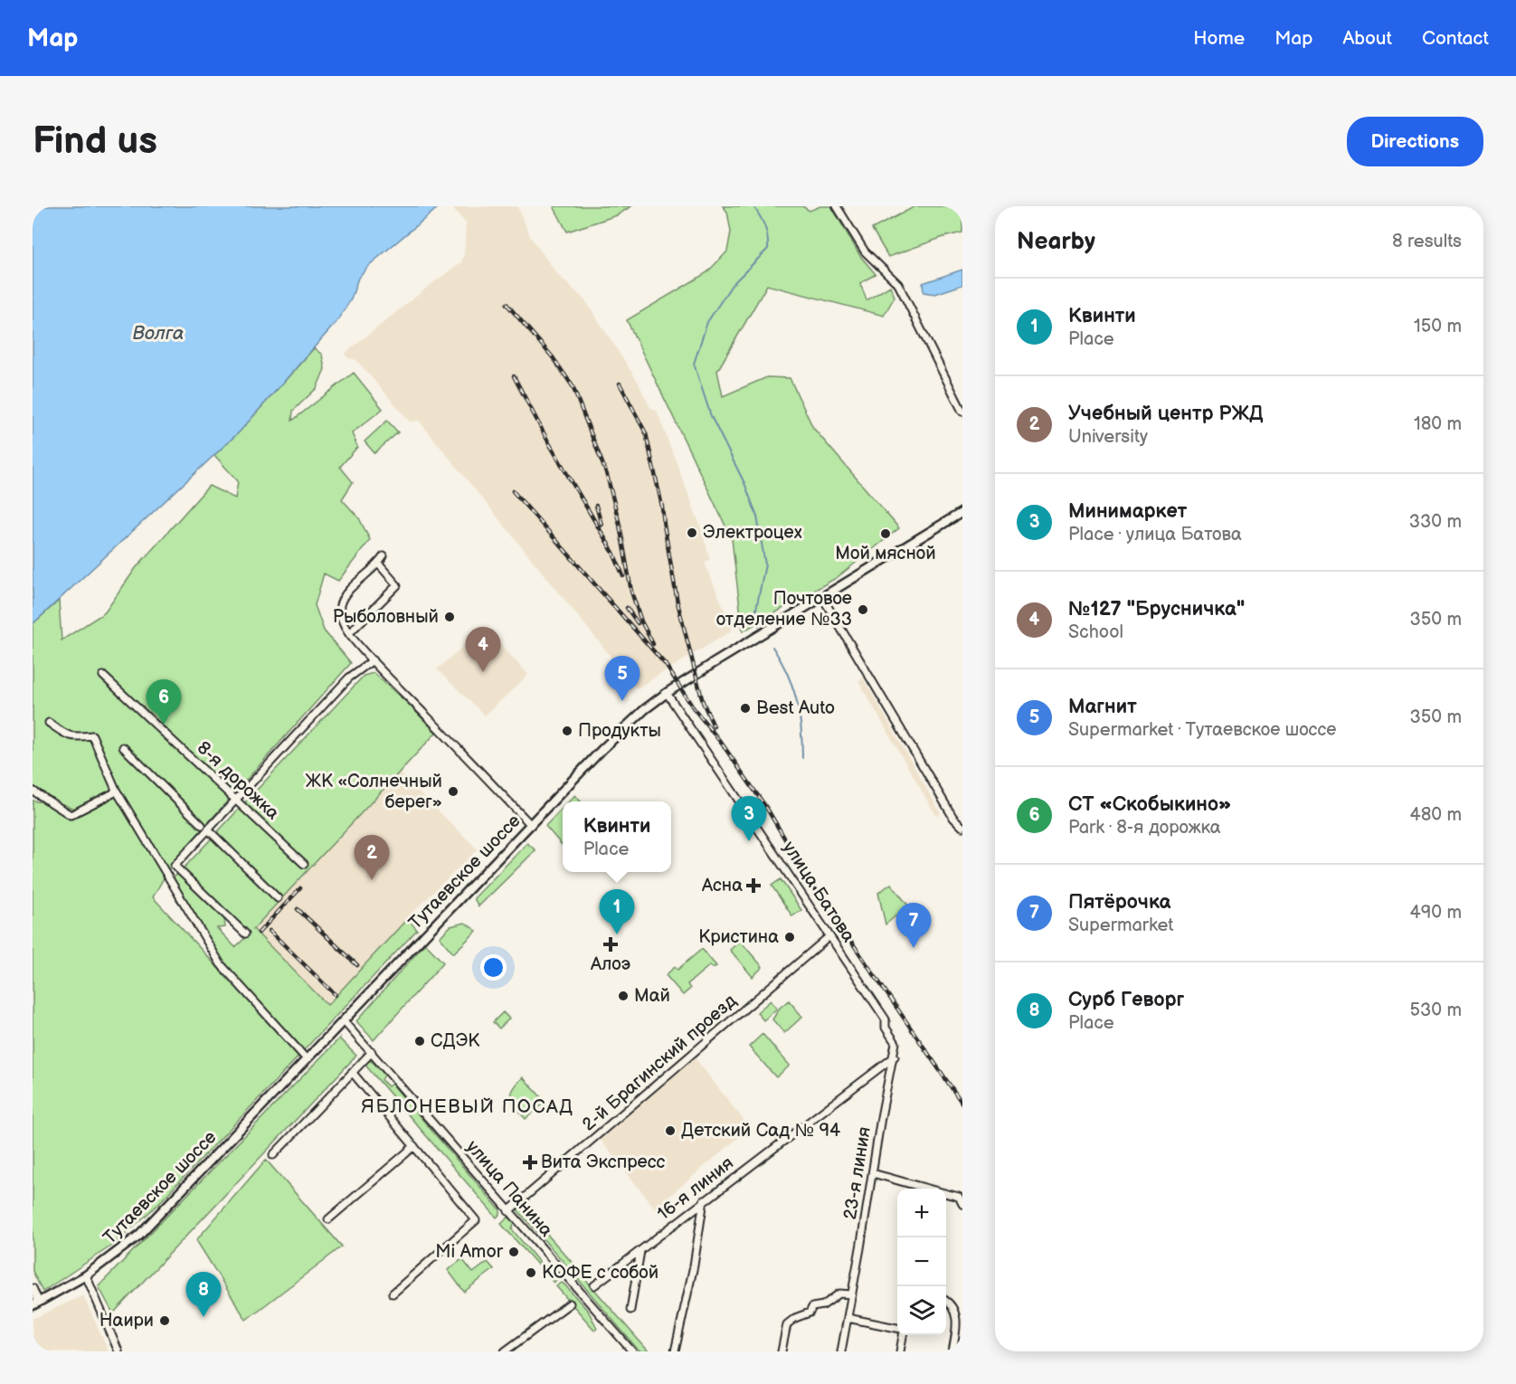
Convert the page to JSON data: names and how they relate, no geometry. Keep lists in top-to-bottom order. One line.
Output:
{"streets":{"main road":["Тутаевское шоссе"],"street":["8-я дорожка","улица Батова","2-й Брагинский проезд","23-я линия","улица Панина","16-я линия"]},"crossings":[["Тутаевское шоссе","улица Батова"],["Тутаевское шоссе","улица Панина"],["улица Батова","2-й Брагинский проезд"],["улица Батова","23-я линия"],["улица Батова","16-я линия"],["2-й Брагинский проезд","улица Панина"],["23-я линия","16-я линия"]],"districts":["ЯБЛОНЕВЫЙ ПОСАД"],"water":["Волга"],"places":{"other":["Электроцех","Мой мясной","Почтовое отделение №33","Рыболовный","Best Auto","Продукты","ЖК «Солнечный берег»","Кристина","Май","СДЭК","Детский Сад № 94","Mi Amor","КОФЕ с собой","Наири"],"health":["Асна","Алоэ","Вита Экспресс"]},"page":{"header":"Map","nav":["Home","Map","About","Contact"],"buttons":"Directions","title":"Find us","heading":["Nearby","8 results"],"list":[{"mark":"1","name":"Квинти","note":"Place","value":"150 m"},{"mark":"2","name":"Учебный центр РЖД","note":"University","value":"180 m"},{"mark":"3","name":"Минимаркет","note":"Place · улица Батова","value":"330 m"},{"mark":"4","name":"№127 \"Брусничка\"","note":"School","value":"350 m"},{"mark":"5","name":"Магнит","note":"Supermarket · Тутаевское шоссе","value":"350 m"},{"mark":"6","name":"СТ «Скобыкино»","note":"Park · 8-я дорожка","value":"480 m"},{"mark":"7","name":"Пятёрочка","note":"Supermarket","value":"490 m"},{"mark":"8","name":"Сурб Геворг","note":"Place","value":"530 m"}],"pins":["4","5","6","3","2","1","7","8"],"popup":["Квинти","Place"],"map_buttons":["+","−"]}}
